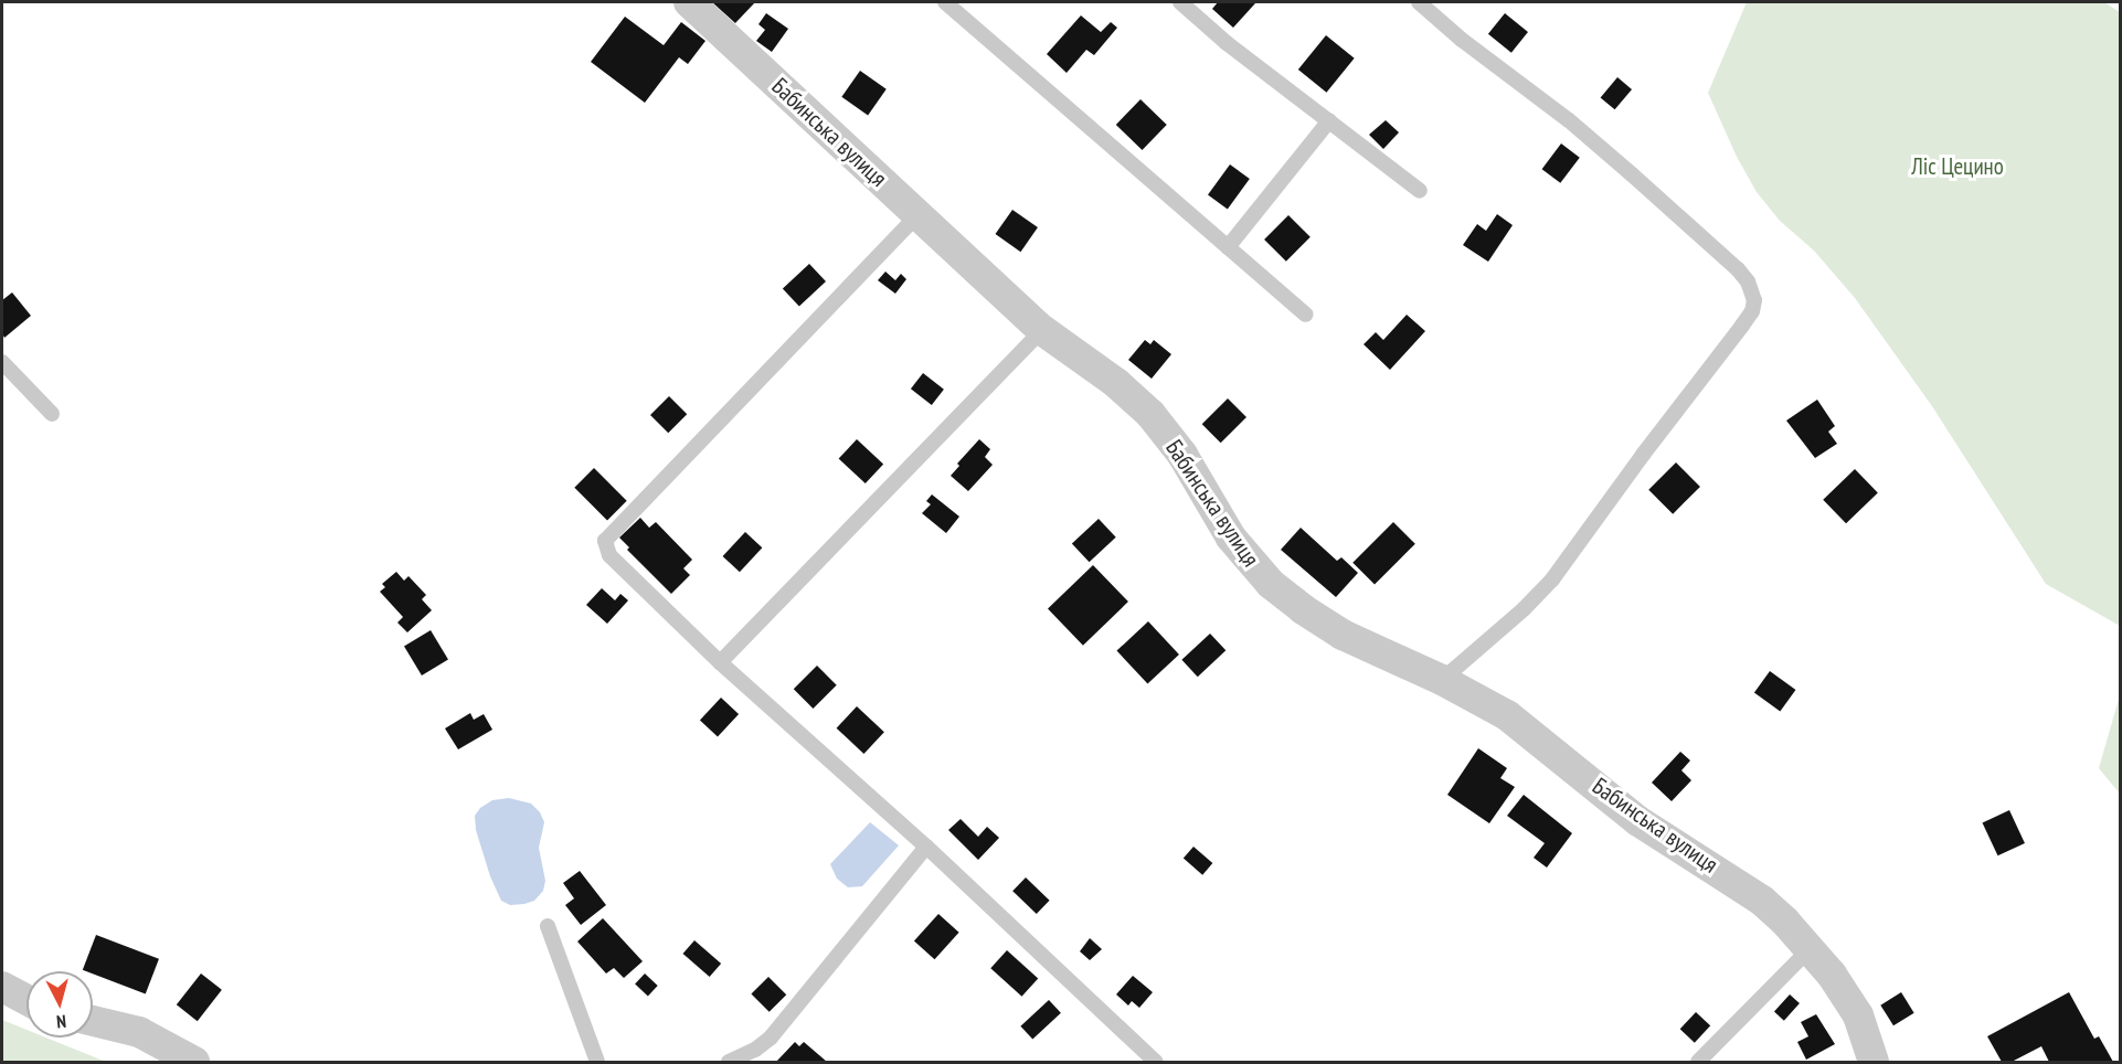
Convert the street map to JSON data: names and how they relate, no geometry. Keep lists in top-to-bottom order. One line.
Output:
{"streets":{"street":["Бабинська вулиця"]},"parks":["Ліс Цецино"],"north":"bottom"}
